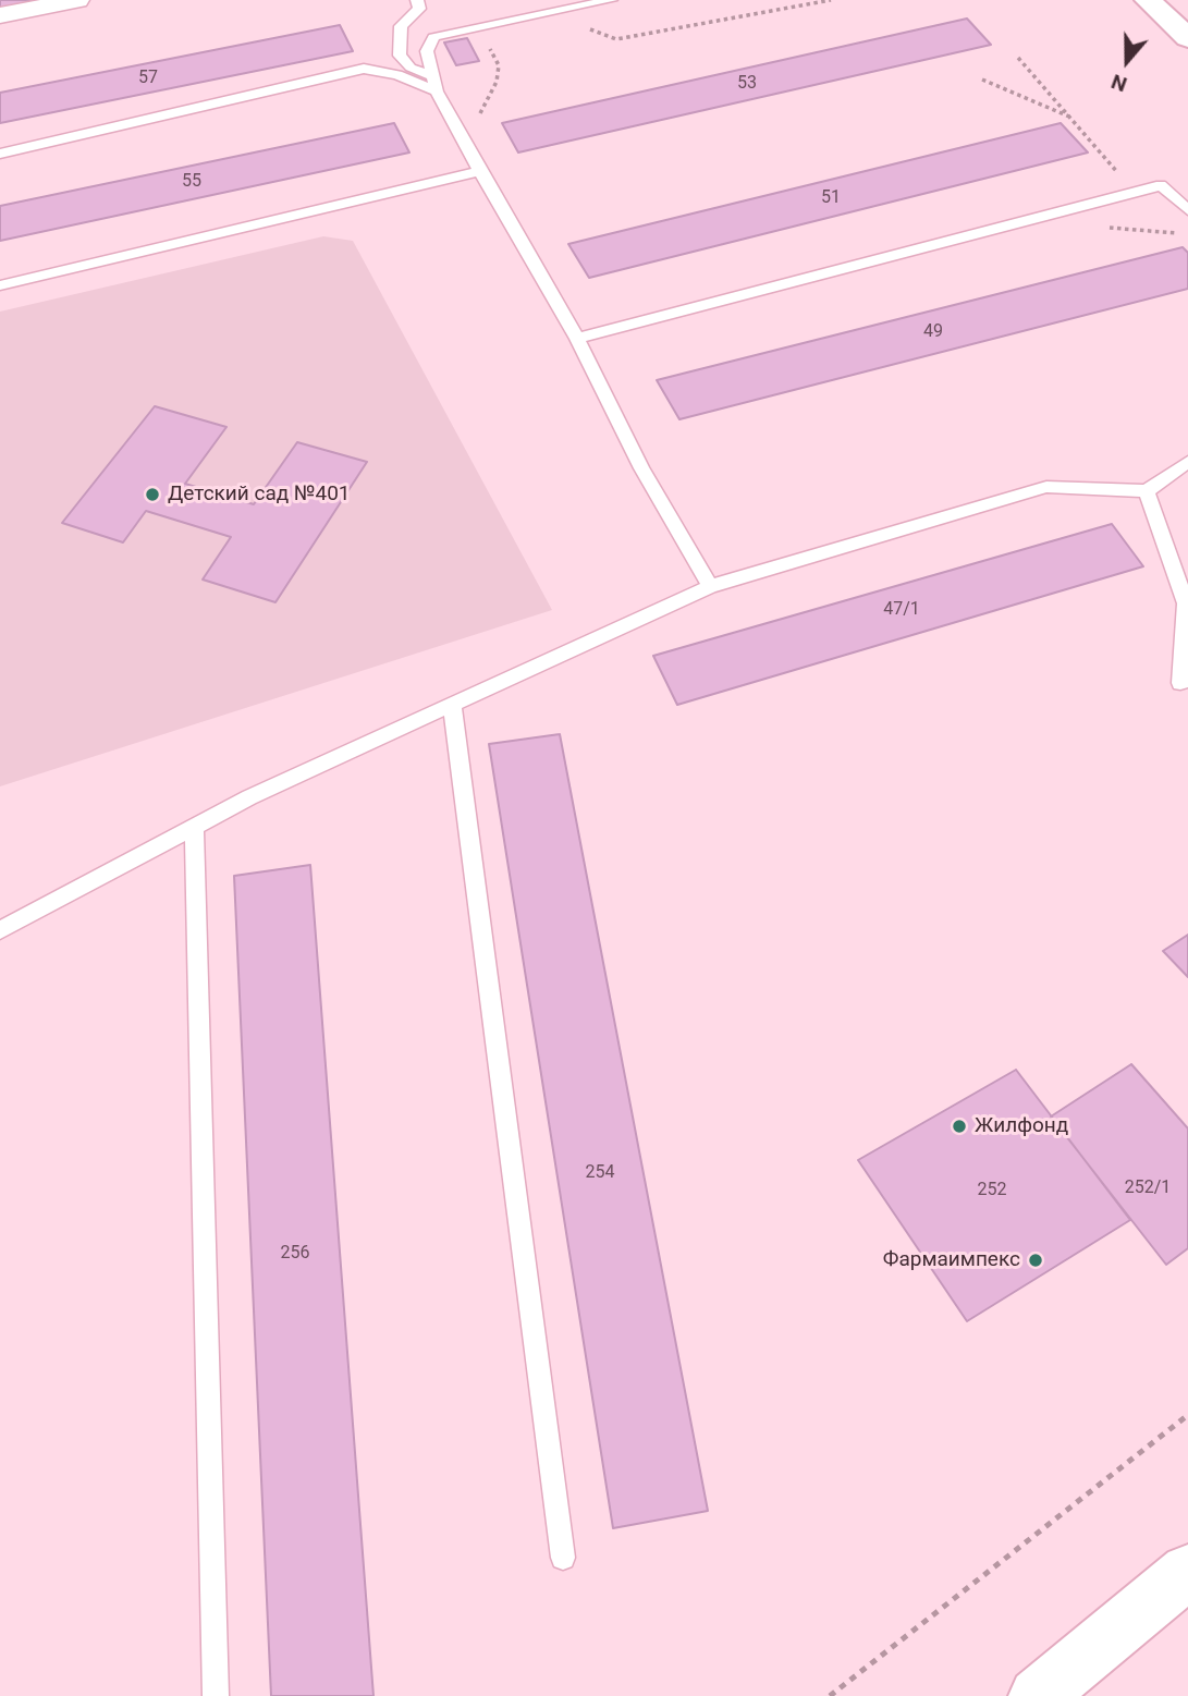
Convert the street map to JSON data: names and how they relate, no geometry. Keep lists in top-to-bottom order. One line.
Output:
{"places":["Детский сад №401","Жилфонд","Фармаимпекс"],"house_numbers":["57","53","55","51","49","47/1","254","252/1","252","256"],"north":"bottom"}
